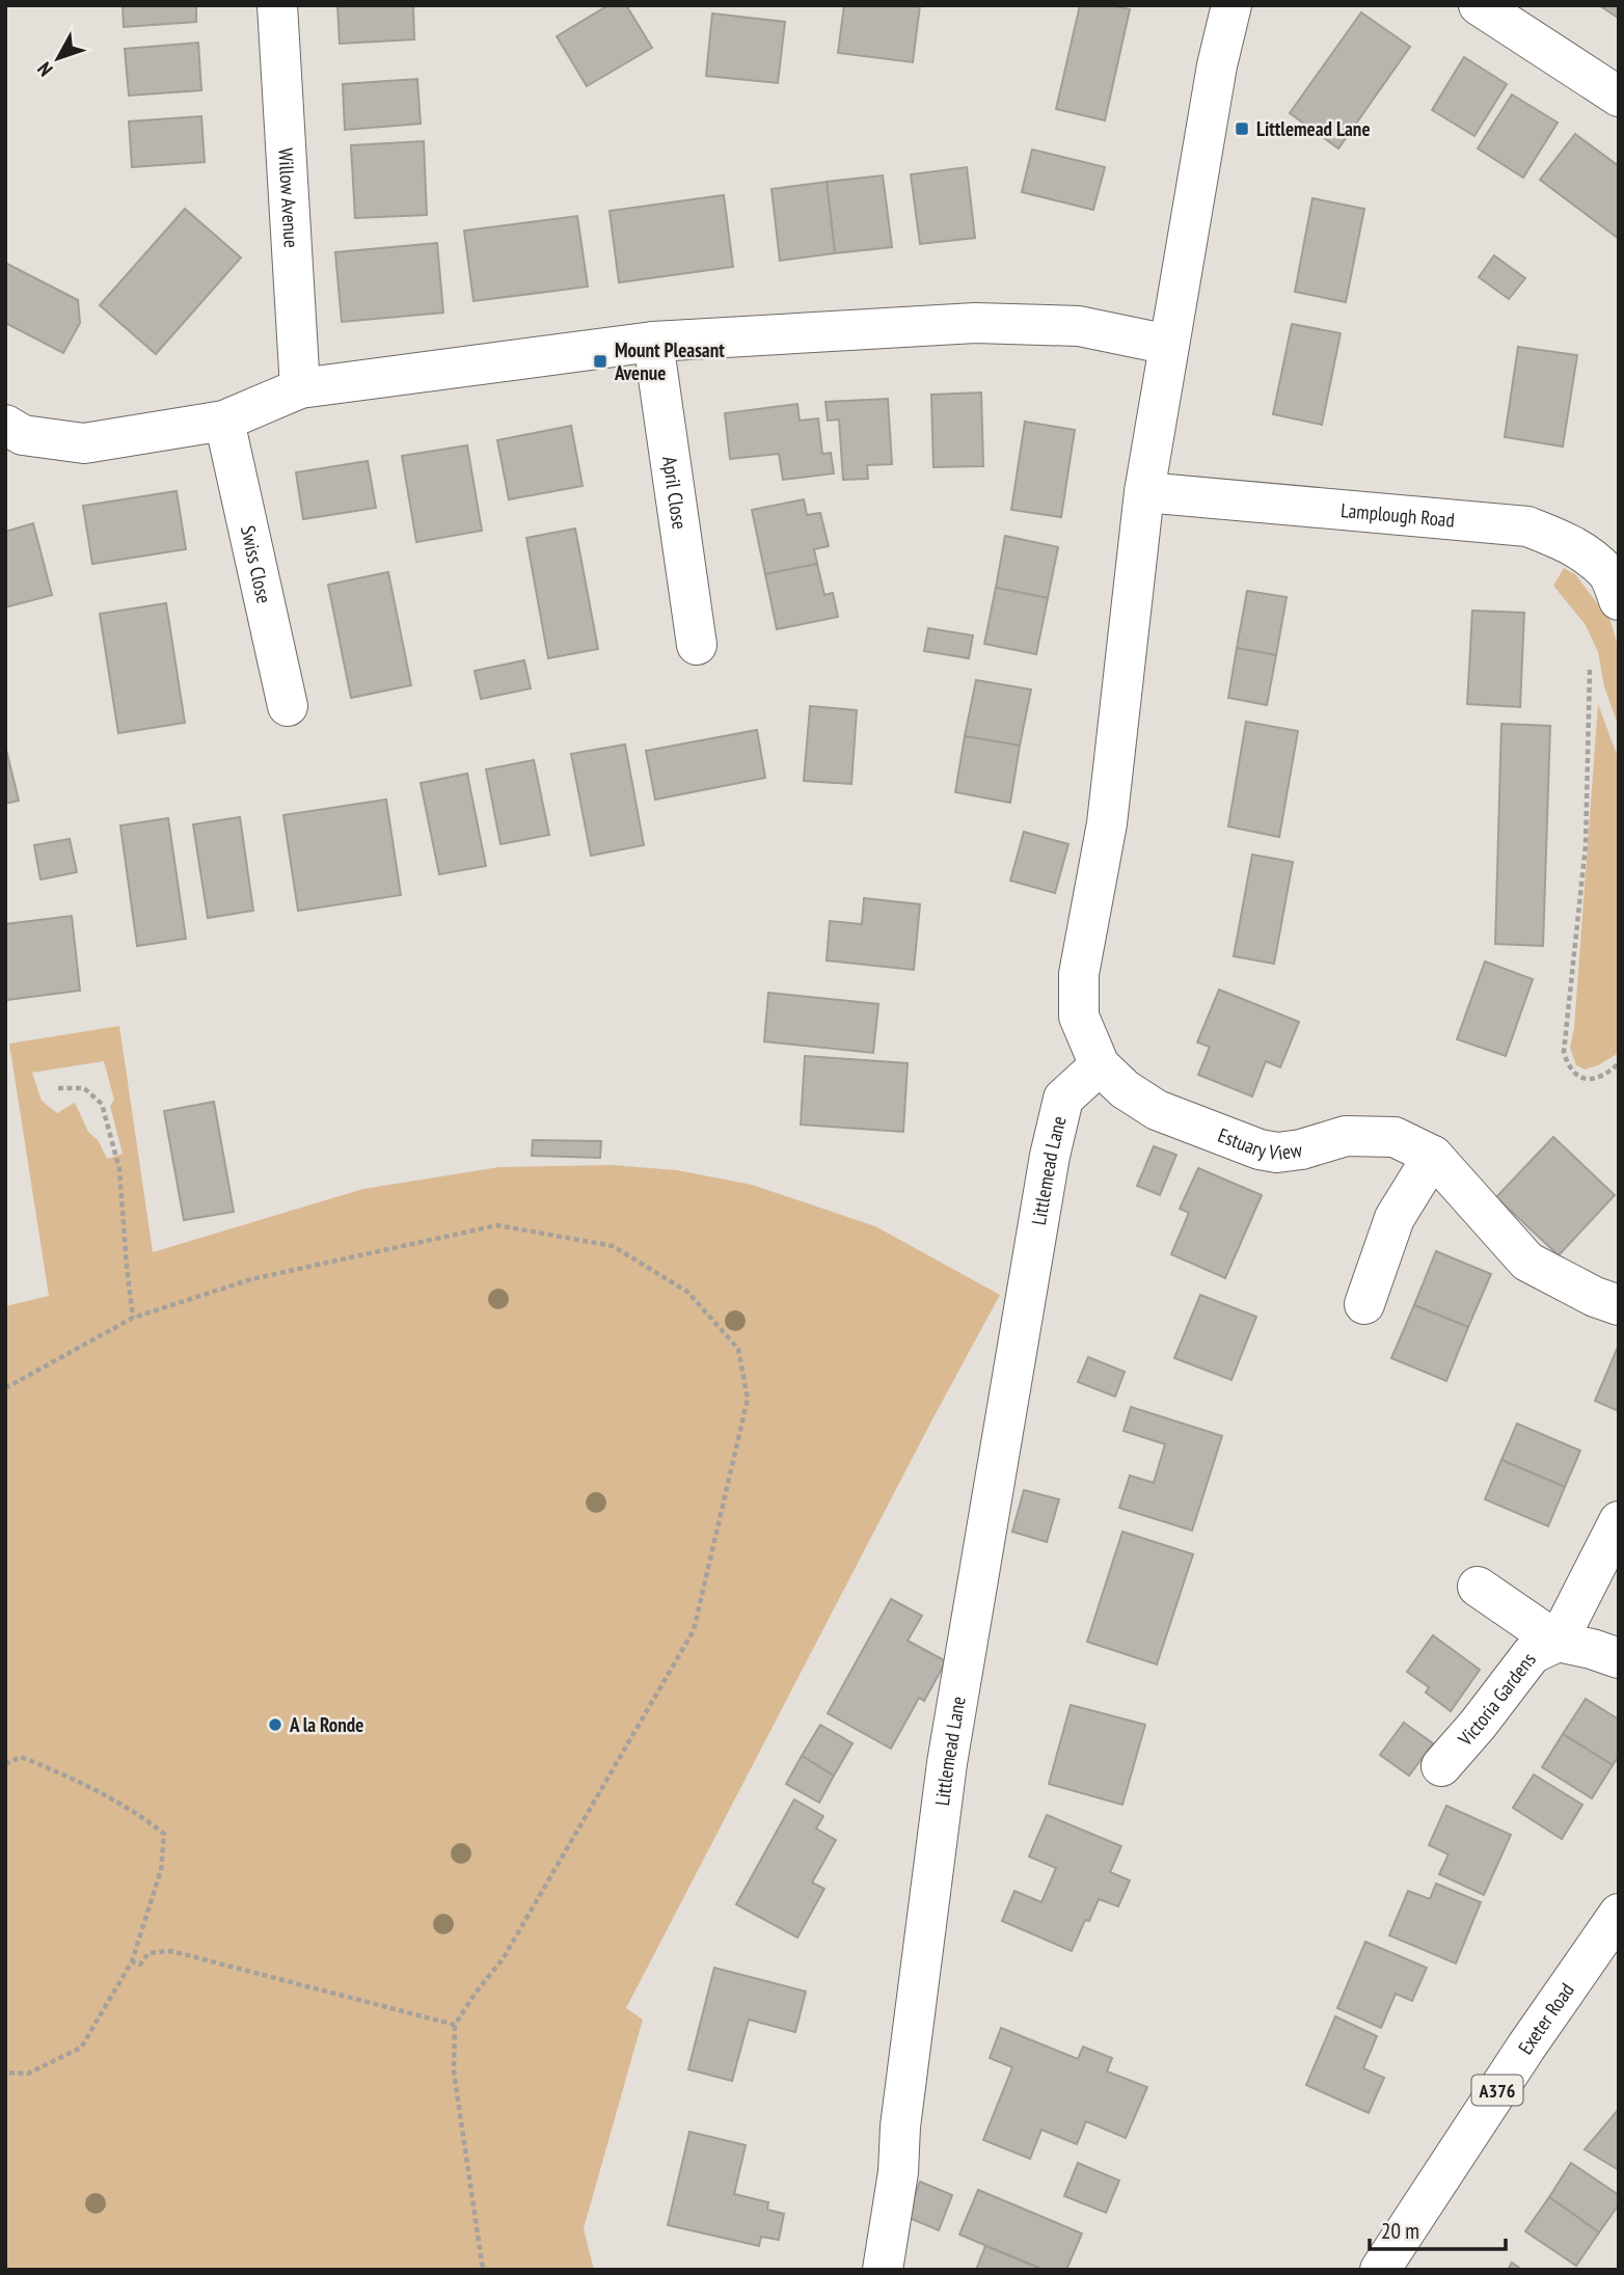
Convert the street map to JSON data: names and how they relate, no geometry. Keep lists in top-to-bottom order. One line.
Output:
{"streets":{"main road":["Willow Avenue","April Close","Lamplough Road","Swiss Close","Estuary View","Littlemead Lane","Victoria Gardens","Exeter Road","A376"]},"crossings":[["Estuary View","Littlemead Lane"]],"places":{"transit":["Littlemead Lane","Mount Pleasant Avenue"],"other":["A la Ronde"]},"scale_bar":"20 m","north":"bottom left"}
